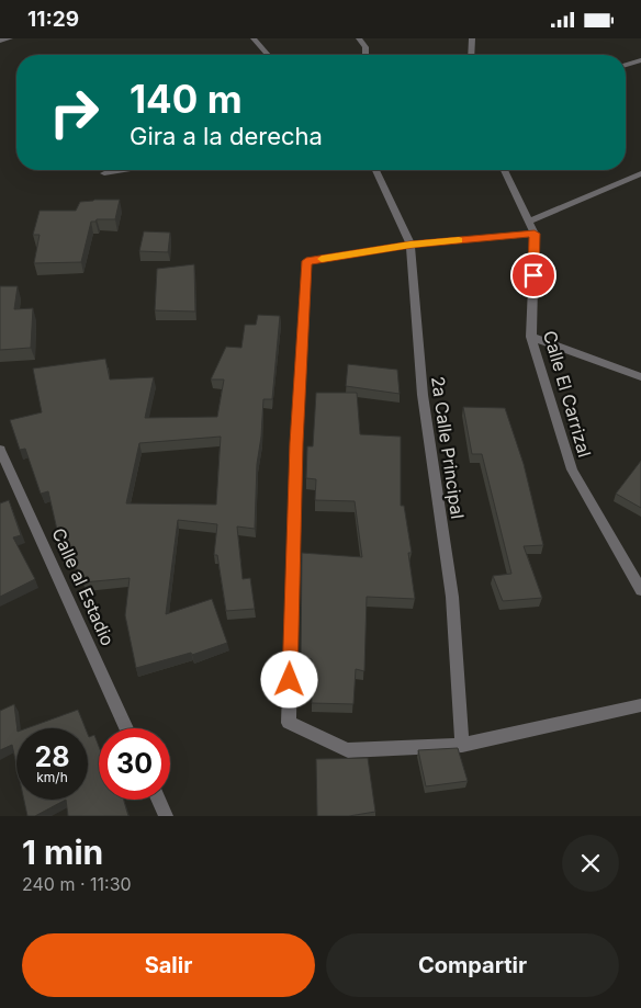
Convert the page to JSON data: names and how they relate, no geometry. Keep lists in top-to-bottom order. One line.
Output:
{"streets":{"street":["Calle El Carrizal","2a Calle Principal","Calle al Estadio"]},"page":{"status":"11:29","turn":["140 m","Gira a la derecha"],"speed":"28 km/h","limit":"30","heading":["1 min","240 m · 11:30"],"buttons":["Salir","Compartir"]}}
